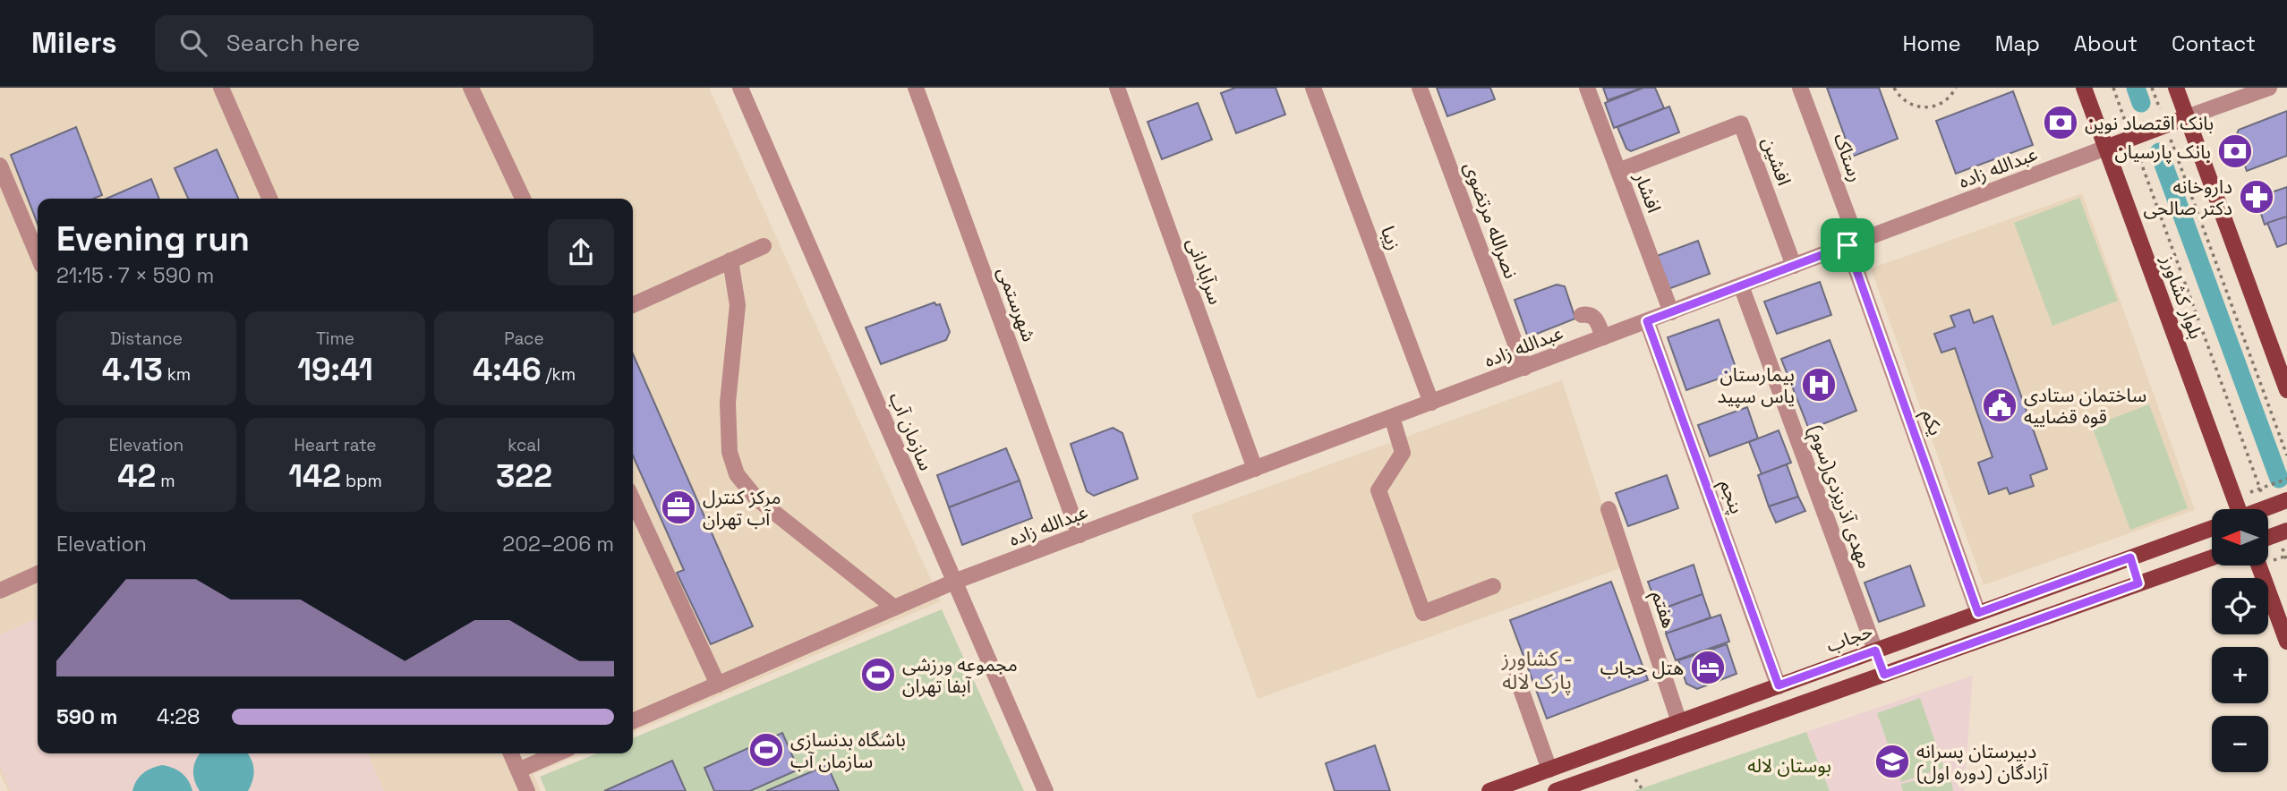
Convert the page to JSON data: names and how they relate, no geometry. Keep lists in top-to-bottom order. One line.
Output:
{"streets":{"main road":["بلوار کشاورز","حجاب"],"street":["رستاک","افشین","عبدالله زاده","افشار","نصرالله مرتضوی","زیبا","سرآبادانی","شهرستمی","یکم","سازمان آب","پنجم","مهدی آذریزدی(سوم)","هفتم"]},"crossings":[["رستاک","عبدالله زاده"],["رستاک","یکم"],["افشین","عبدالله زاده"],["افشین","افشار"],["عبدالله زاده","افشار"],["عبدالله زاده","نصرالله مرتضوی"],["عبدالله زاده","زیبا"],["عبدالله زاده","سرآبادانی"],["عبدالله زاده","بلوار کشاورز"],["عبدالله زاده","شهرستمی"],["عبدالله زاده","یکم"],["عبدالله زاده","سازمان آب"],["عبدالله زاده","پنجم"],["عبدالله زاده","مهدی آذریزدی(سوم)"],["یکم","حجاب"],["پنجم","حجاب"],["مهدی آذریزدی(سوم)","حجاب"],["هفتم","حجاب"]],"districts":["کشاورز - پارک لاله"],"parks":["بوستان لاله"],"places":{"bank":["بانک اقتصاد نوین","بانک پارسیان"],"pharmacy":["داروخانه دکتر صالحی"],"hospital":["بیمارستان یاس سپید"],"public building":["ساختمان ستادی قوه قضاییه"],"office":["مرکز کنترل آب تهران"],"hotel":["هتل حجاب"],"sports":["مجموعه ورزشی آبفا تهران","باشگاه بدنسازی سازمان آب"],"school or university":["دبيرستان پسرانه آزادگان (دوره اول)"]},"north":"left","page":{"header":"Milers","search":"Search here","nav":["Home","Map","About","Contact"],"heading":["Evening run","21:15 · 7 × 590 m"],"stats":[["Distance","4.13 km"],["Time","19:41"],["Pace","4:46 /km"],["Elevation","42 m"],["Heart rate","142 bpm"],["kcal","322"]],"map_buttons":["+","−"],"chart":["Elevation","202–206 m"],"list":[{"name":"590 m","note":"4:28"}]}}
